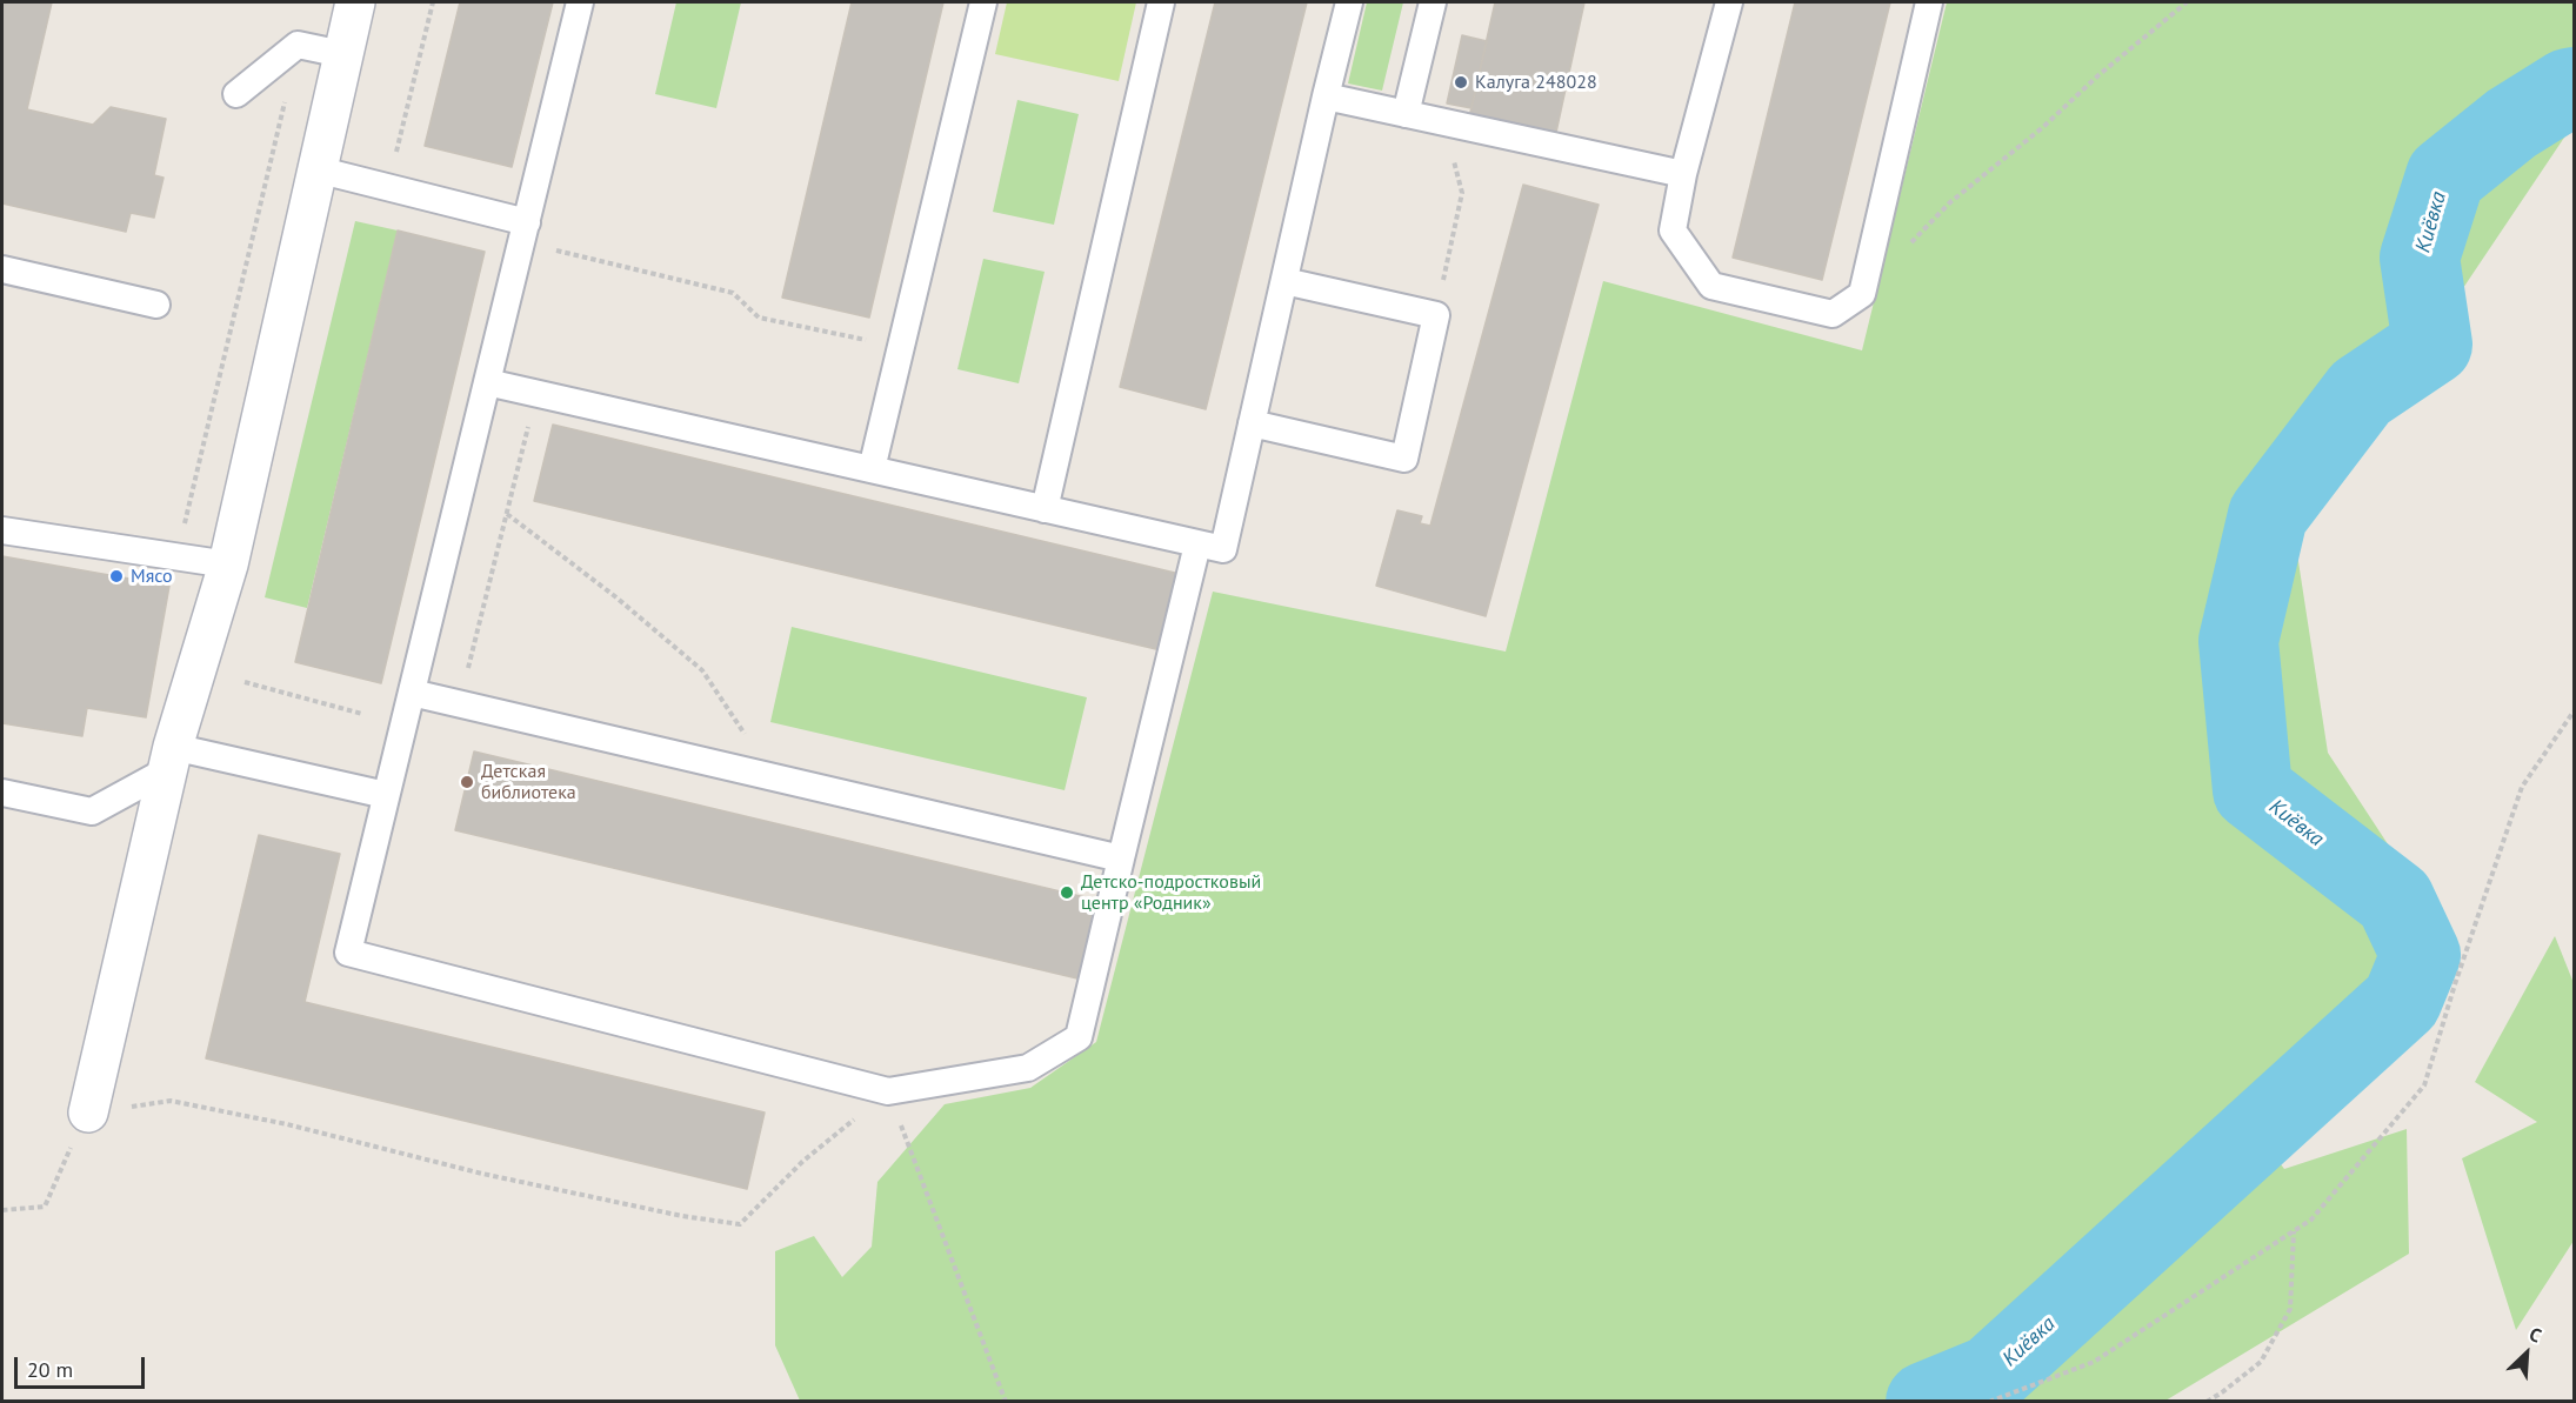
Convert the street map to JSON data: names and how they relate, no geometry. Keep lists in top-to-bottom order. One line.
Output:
{"water":["Киёвка"],"places":["Калуга 248028","Мясо","Детская библиотека","Детско-подростковый центр «Родник»"],"scale_bar":"20 m","north":"top right"}
